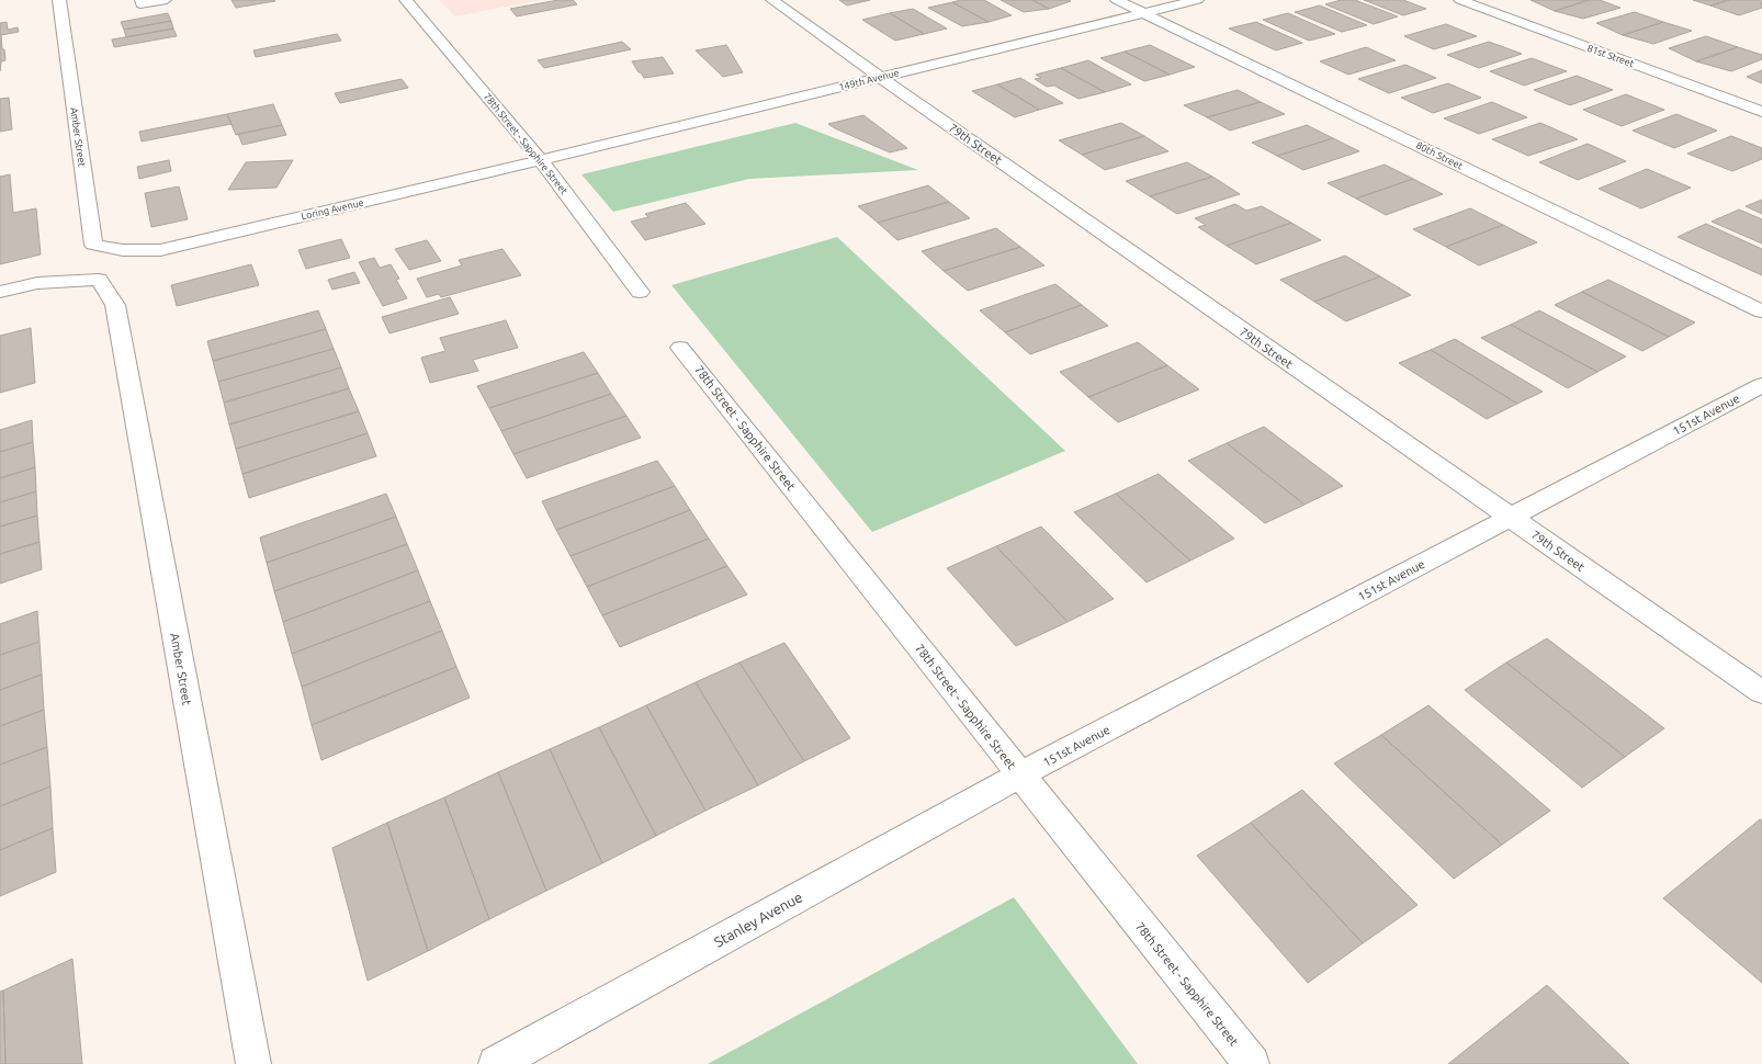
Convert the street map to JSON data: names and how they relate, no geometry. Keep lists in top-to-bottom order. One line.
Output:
{"streets":{"street":["81st Street","149th Avenue","Amber Street","78th Street - Sapphire Street","79th Street","80th Street","Loring Avenue","151st Avenue","Stanley Avenue"]},"crossings":[["149th Avenue","78th Street - Sapphire Street"],["149th Avenue","79th Street"],["149th Avenue","80th Street"],["149th Avenue","Loring Avenue"],["Amber Street","Loring Avenue"],["78th Street - Sapphire Street","Loring Avenue"],["78th Street - Sapphire Street","151st Avenue"],["78th Street - Sapphire Street","Stanley Avenue"],["79th Street","151st Avenue"],["151st Avenue","Stanley Avenue"]]}
